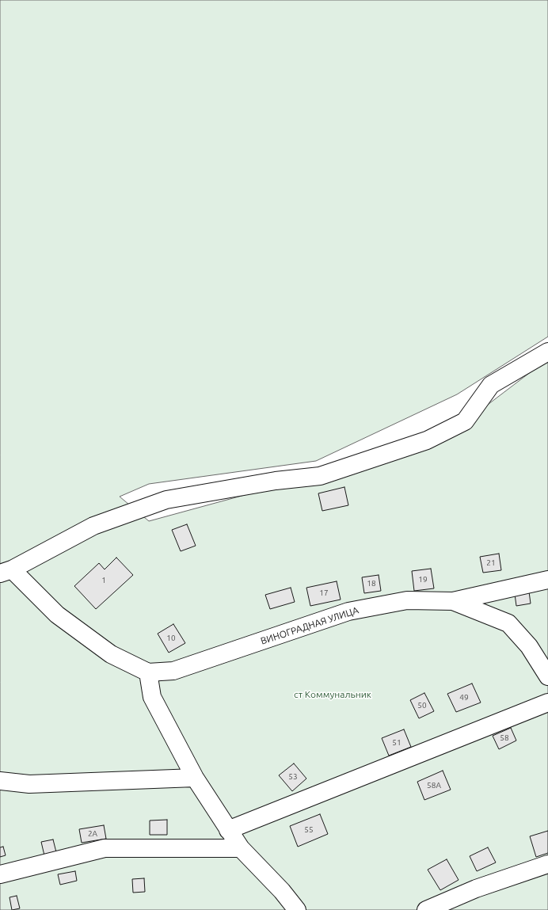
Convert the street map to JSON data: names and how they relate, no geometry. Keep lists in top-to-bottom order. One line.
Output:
{"streets":{"street":["ВИНОГРАДНАЯ УЛИЦА"]},"parks":["ст Коммунальник"],"house_numbers":["21","19","1","18","17","10","49","50","58","51","53","58А","55","2А"]}
